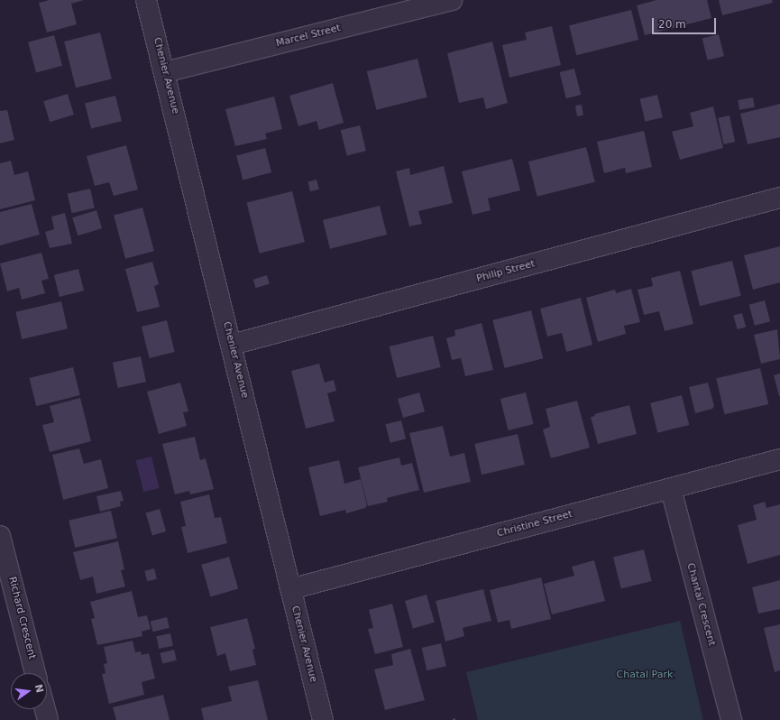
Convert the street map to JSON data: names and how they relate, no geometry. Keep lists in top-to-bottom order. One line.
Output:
{"streets":{"street":["Marcel Street","Chenier Avenue","Philip Street","Christine Street","Chantal Crescent","Richard Crescent"]},"crossings":[["Marcel Street","Chenier Avenue"],["Chenier Avenue","Philip Street"],["Chenier Avenue","Christine Street"],["Christine Street","Chantal Crescent"]],"parks":["Chatal Park"],"scale_bar":"20 m","north":"right"}
